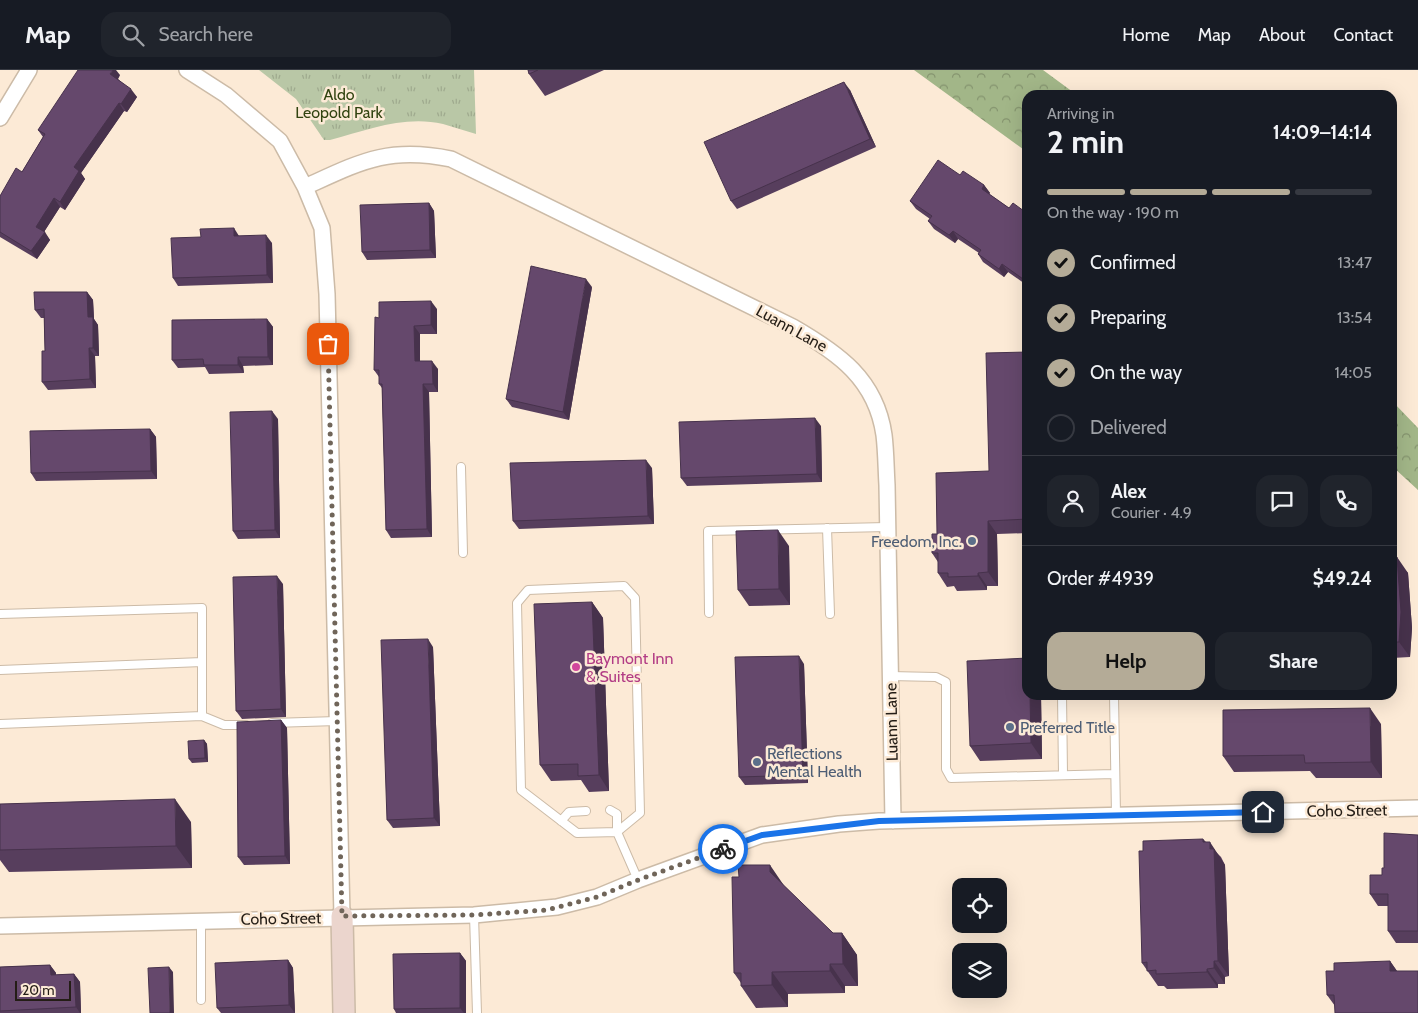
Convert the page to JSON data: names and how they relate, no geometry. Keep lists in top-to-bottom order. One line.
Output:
{"streets":{"street":["Luann Lane","Coho Street"]},"crossings":[["Luann Lane","Coho Street"]],"parks":["Aldo Leopold Park"],"places":["Freedom, Inc.","Baymont Inn & Suites","Preferred Title","Reflections Mental Health"],"scale_bar":"20 m","page":{"header":"Map","search":"Search here","nav":["Home","Map","About","Contact"],"heading":["2 min","Arriving in","14:09–14:14"],"panel":["Alex","Courier · 4.9","Order #4939","$49.24"],"bar":"On the way · 190 m","list":[["Confirmed","13:47"],["Preparing","13:54"],["On the way","14:05"],"Delivered"],"buttons":["Help","Share"],"scale":"20 m"}}
